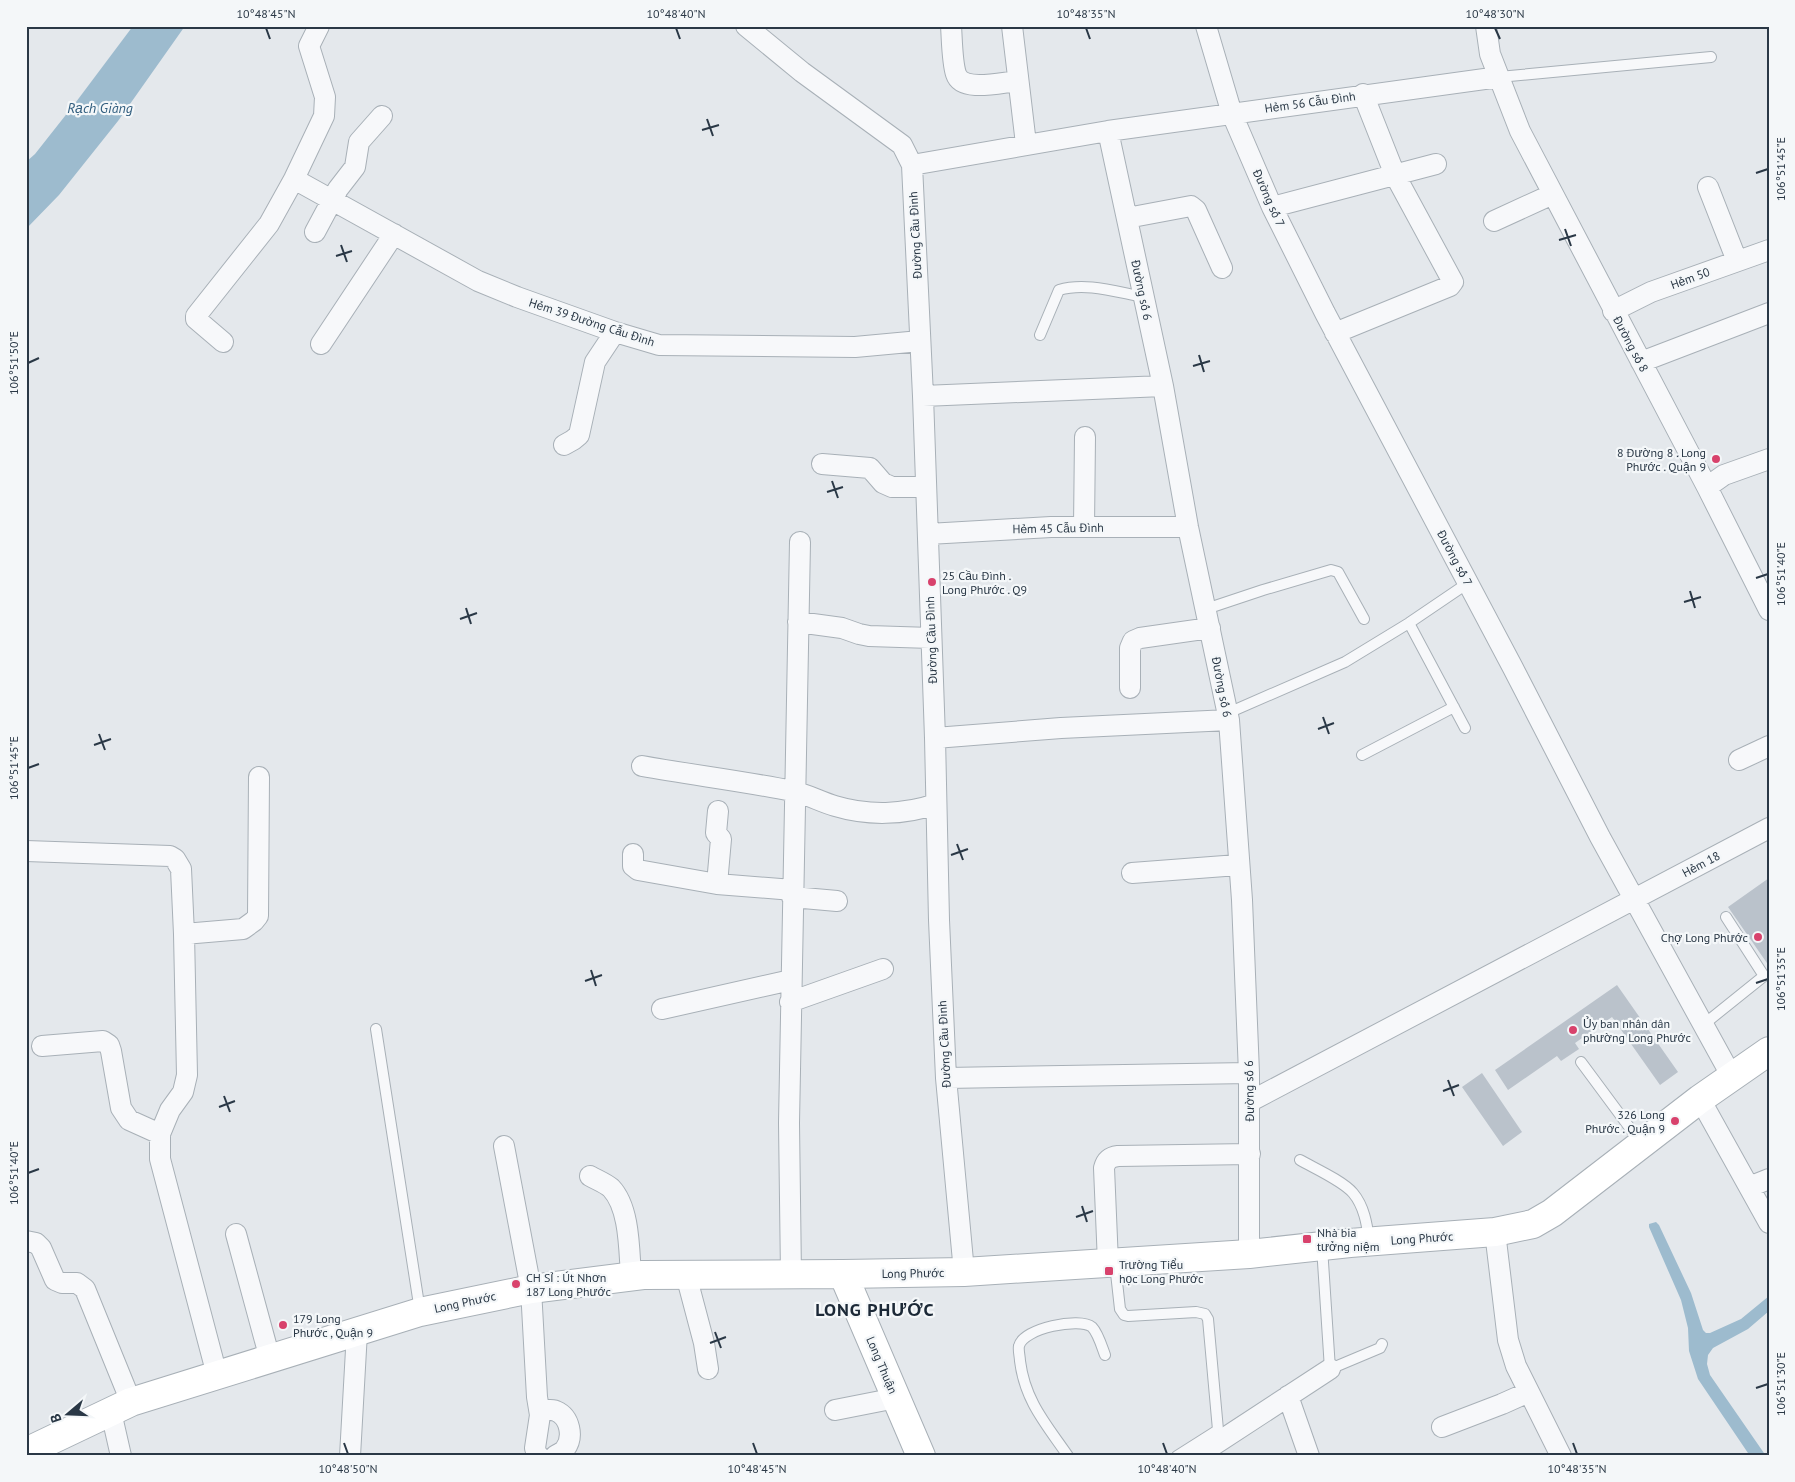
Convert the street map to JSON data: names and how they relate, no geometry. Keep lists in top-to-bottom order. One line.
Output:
{"streets":{"street":["Hẻm 56 Cẫu Đình","Đường số 7","Đường Cầu Đình","Hẻm 50","Đường số 6","Hẻm 39 Đường Cẫu Đình","Đường số 8","Hẻm 45 Cẫu Đình","Hẻm 18","Long Phước","Long Thuận"]},"crossings":[["Hẻm 56 Cẫu Đình","Đường số 7"],["Hẻm 56 Cẫu Đình","Đường Cầu Đình"],["Hẻm 56 Cẫu Đình","Đường số 6"],["Hẻm 56 Cẫu Đình","Đường số 8"],["Đường số 7","Hẻm 18"],["Đường số 7","Long Phước"],["Đường Cầu Đình","Hẻm 39 Đường Cẫu Đình"],["Đường Cầu Đình","Hẻm 45 Cẫu Đình"],["Đường Cầu Đình","Long Phước"],["Hẻm 50","Đường số 8"],["Đường số 6","Hẻm 45 Cẫu Đình"],["Đường số 6","Hẻm 18"],["Đường số 6","Long Phước"],["Long Phước","Long Thuận"]],"districts":["LONG PHƯỚC"],"water":["Rạch Giàng"],"places":{"other":["8 Đường 8 . Long Phước . Quận 9","25 Cầu Đình . Long Phước . Q9","Chợ Long Phước","Ủy ban nhân dân phường Long Phước","326 Long Phước . Quận 9","CH Sỉ : Út Nhơn 187 Long Phước","179 Long Phước , Quận 9"],"transit":["Nhà bia tưởng niệm","Trường Tiểu học Long Phước"]},"north":"left","coordinates":["10°48'45\"N","10°48'40\"N","10°48'35\"N","10°48'30\"N","106°51'45\"E","106°51'50\"E","106°51'40\"E","106°51'35\"E","106°51'30\"E","10°48'50\"N"]}
